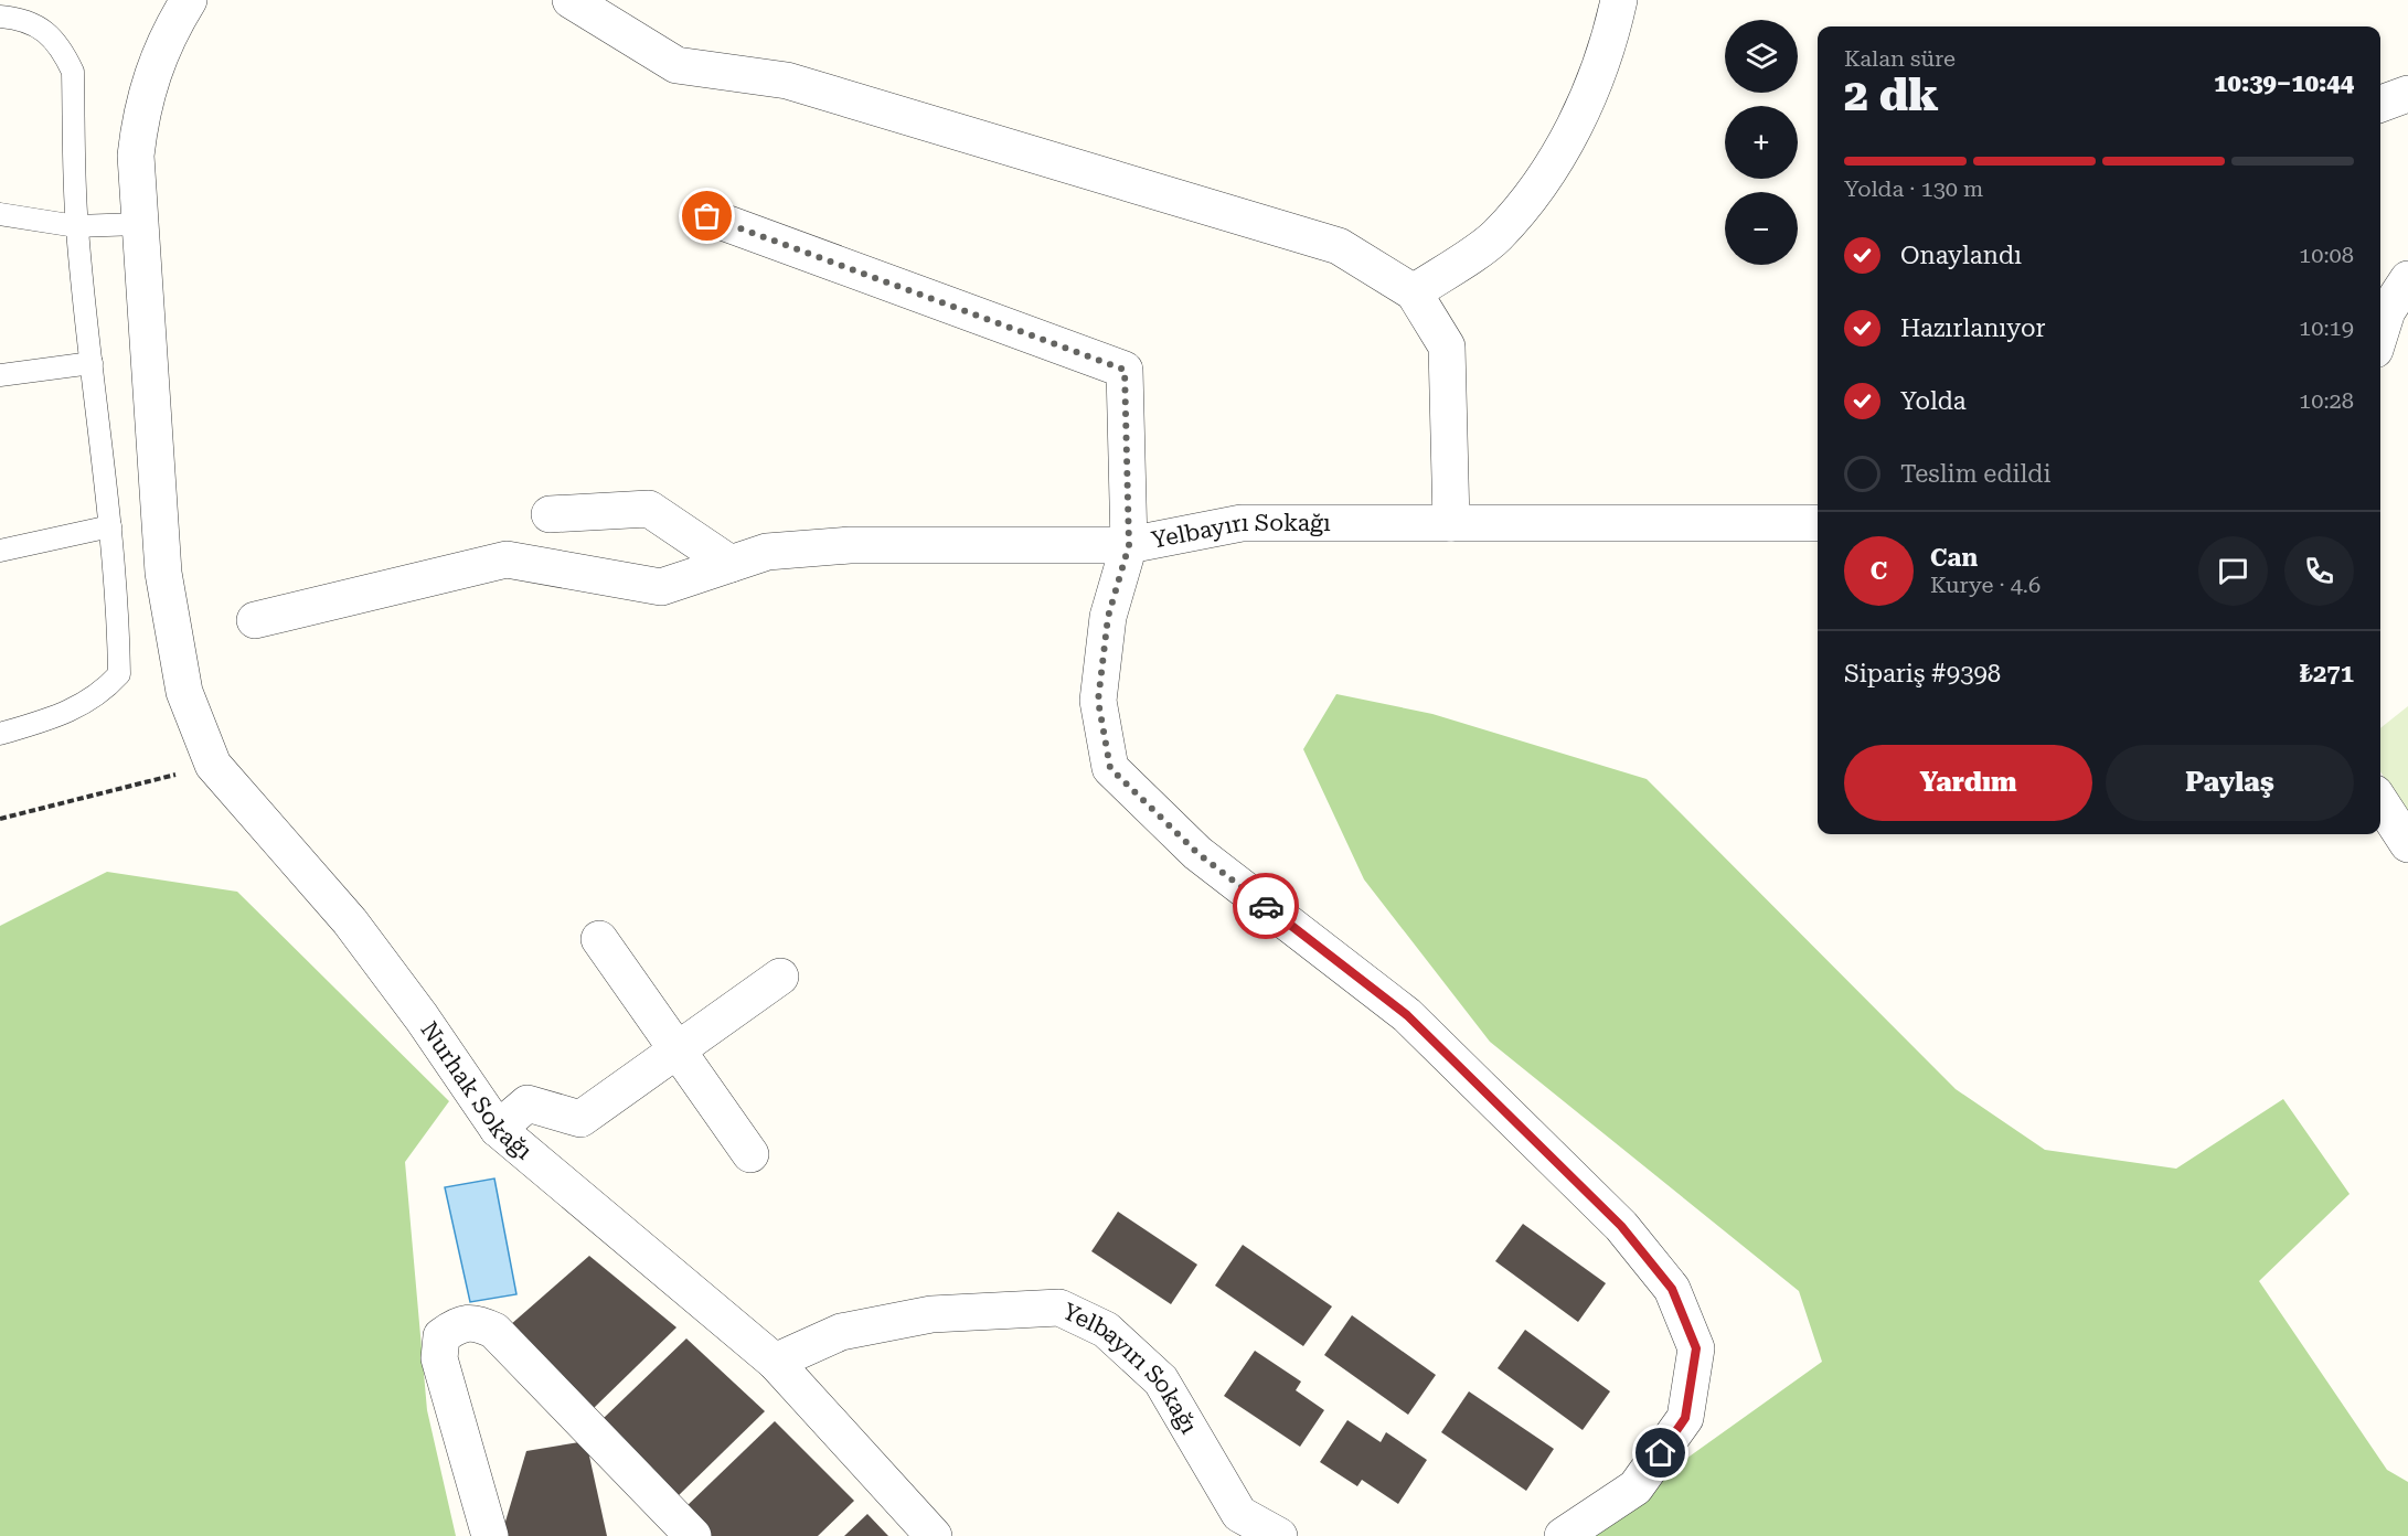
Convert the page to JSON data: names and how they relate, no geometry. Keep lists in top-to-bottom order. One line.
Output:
{"streets":{"street":["Yelbayırı Sokağı","Nurhak Sokağı"]},"crossings":[["Yelbayırı Sokağı","Nurhak Sokağı"]],"page":{"map_buttons":["+","−"],"heading":["2 dk","Kalan süre","10:39–10:44"],"panel":["Can","Kurye · 4.6","Sipariş #9398","₺271"],"bar":"Yolda · 130 m","list":[["Onaylandı","10:08"],["Hazırlanıyor","10:19"],["Yolda","10:28"],"Teslim edildi"],"round":"C","buttons":["Yardım","Paylaş"]}}
